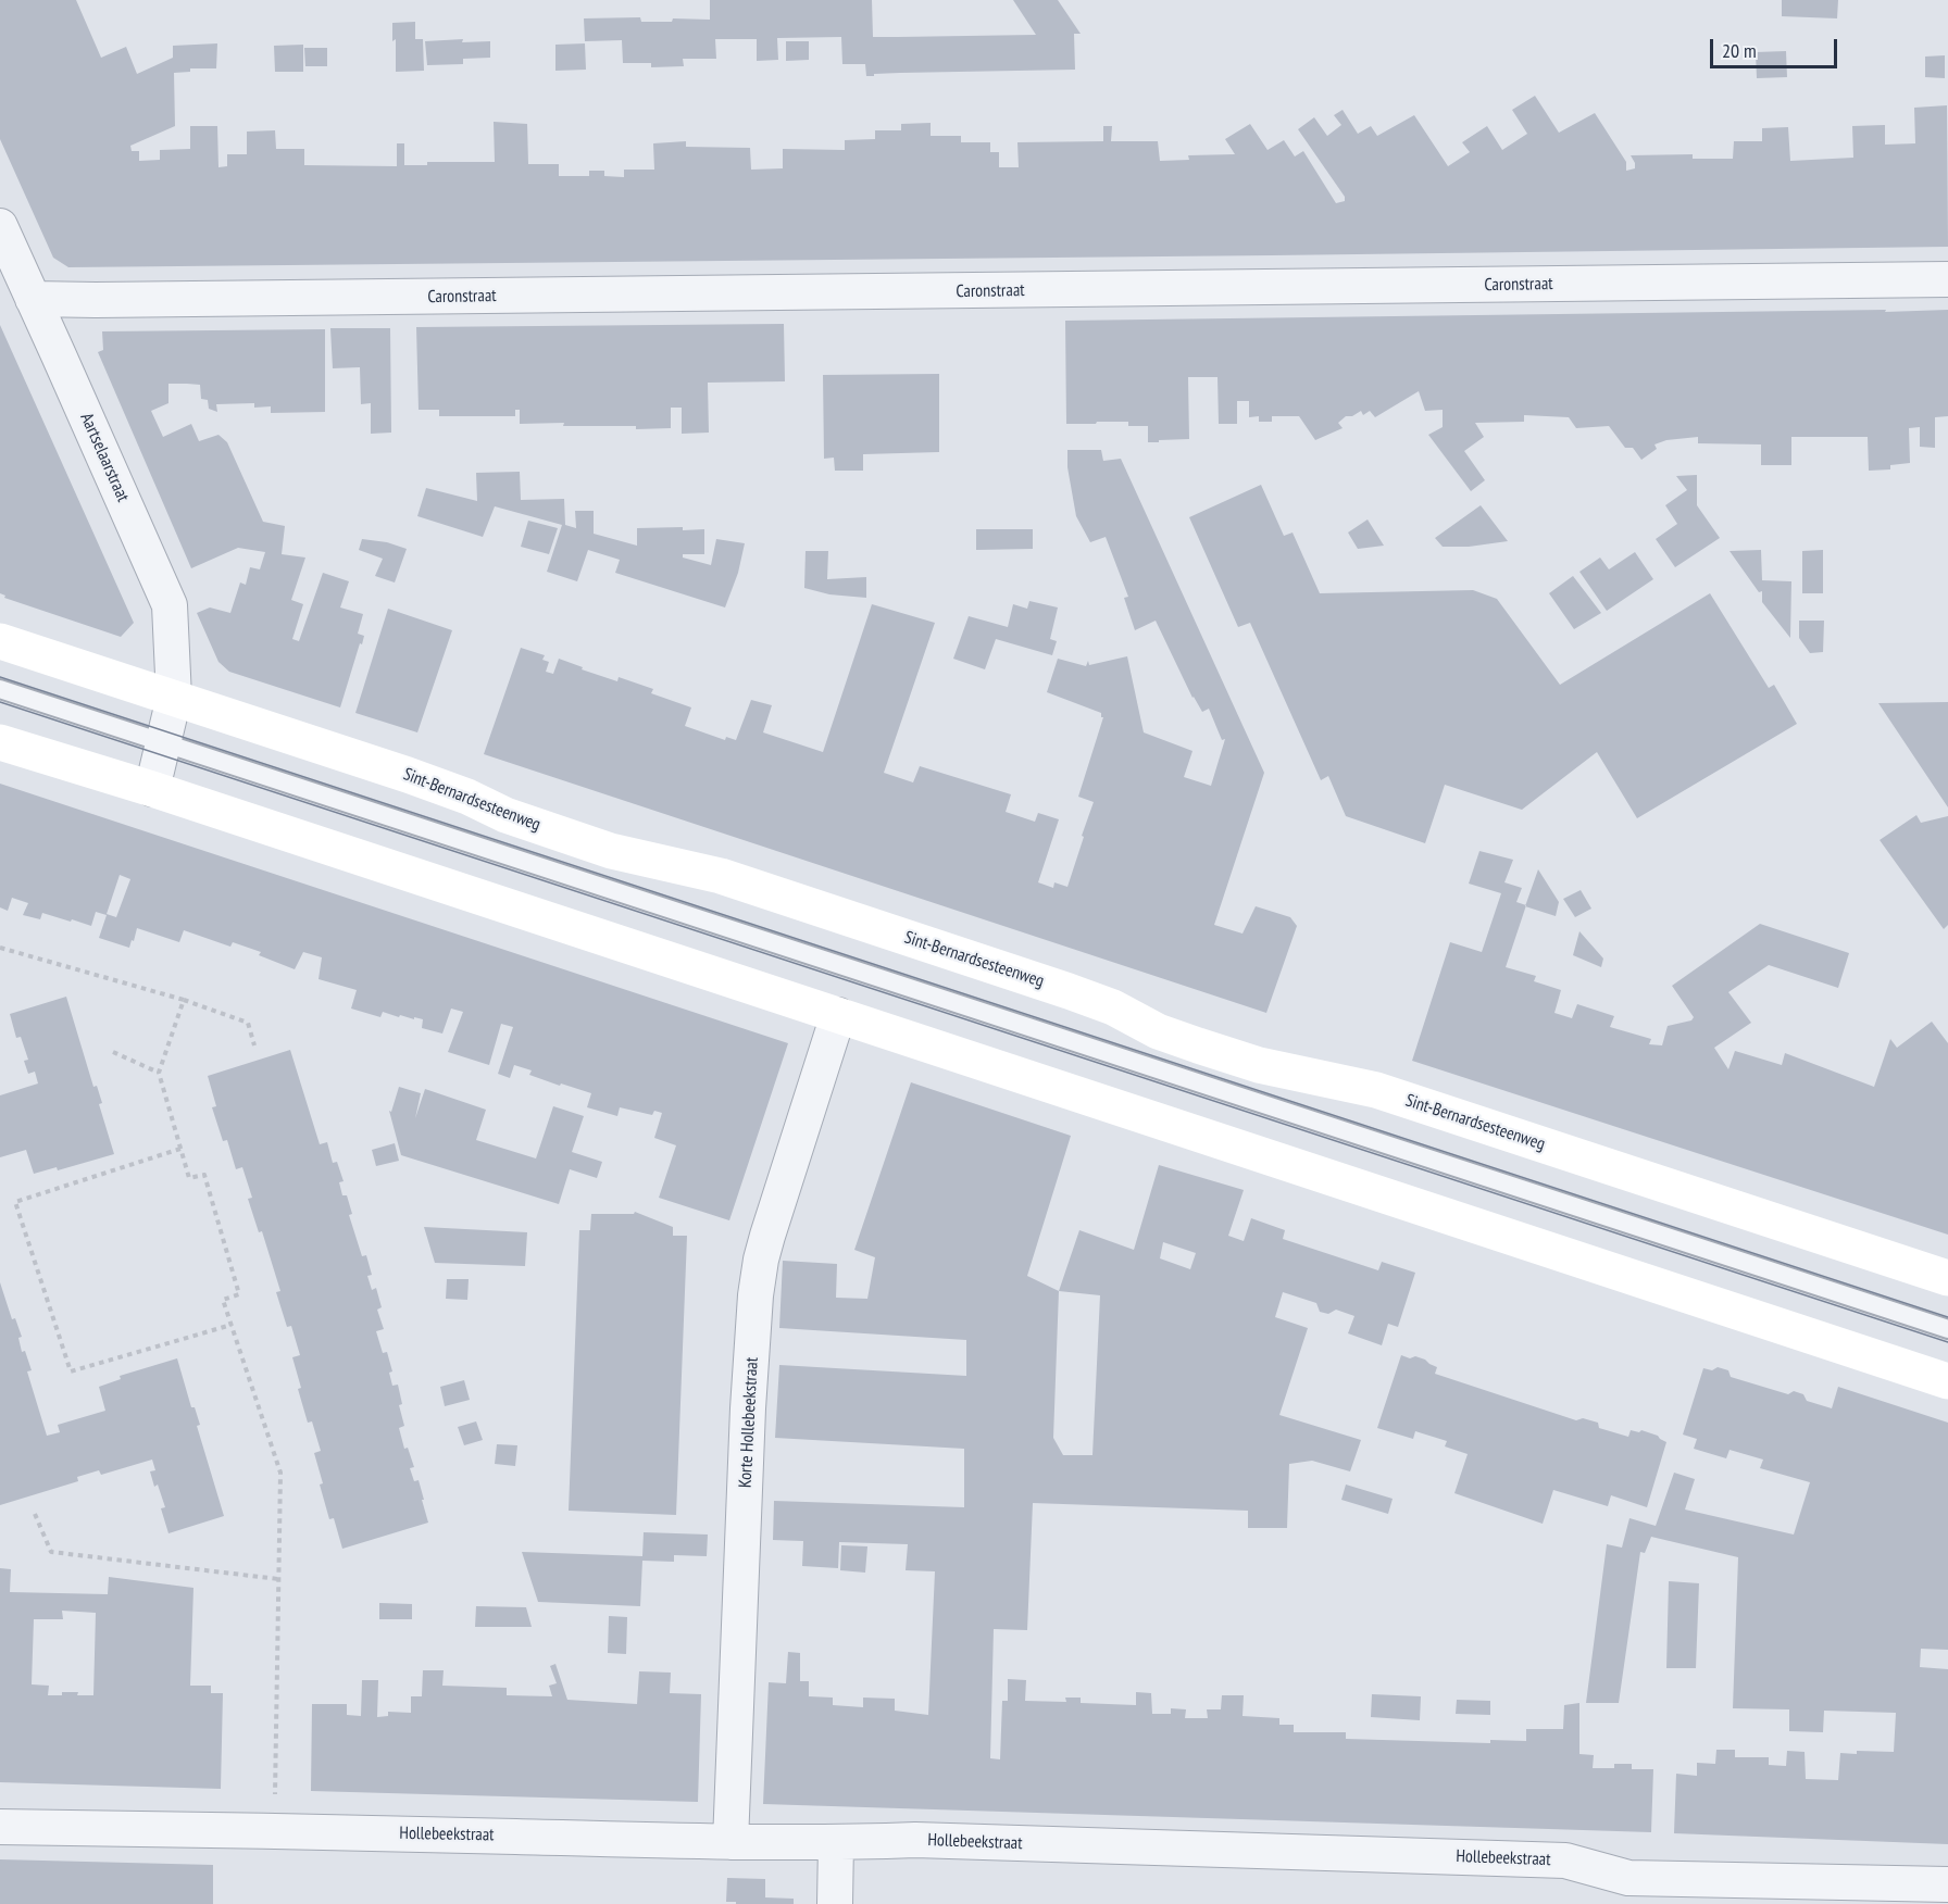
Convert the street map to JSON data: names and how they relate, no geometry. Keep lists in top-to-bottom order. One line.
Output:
{"streets":{"main road":["Sint-Bernardsesteenweg"],"street":["Caronstraat","Aartselaarstraat","Korte Hollebeekstraat","Hollebeekstraat"]},"crossings":[["Caronstraat","Aartselaarstraat"],["Aartselaarstraat","Sint-Bernardsesteenweg"],["Korte Hollebeekstraat","Hollebeekstraat"]],"scale_bar":"20 m"}
